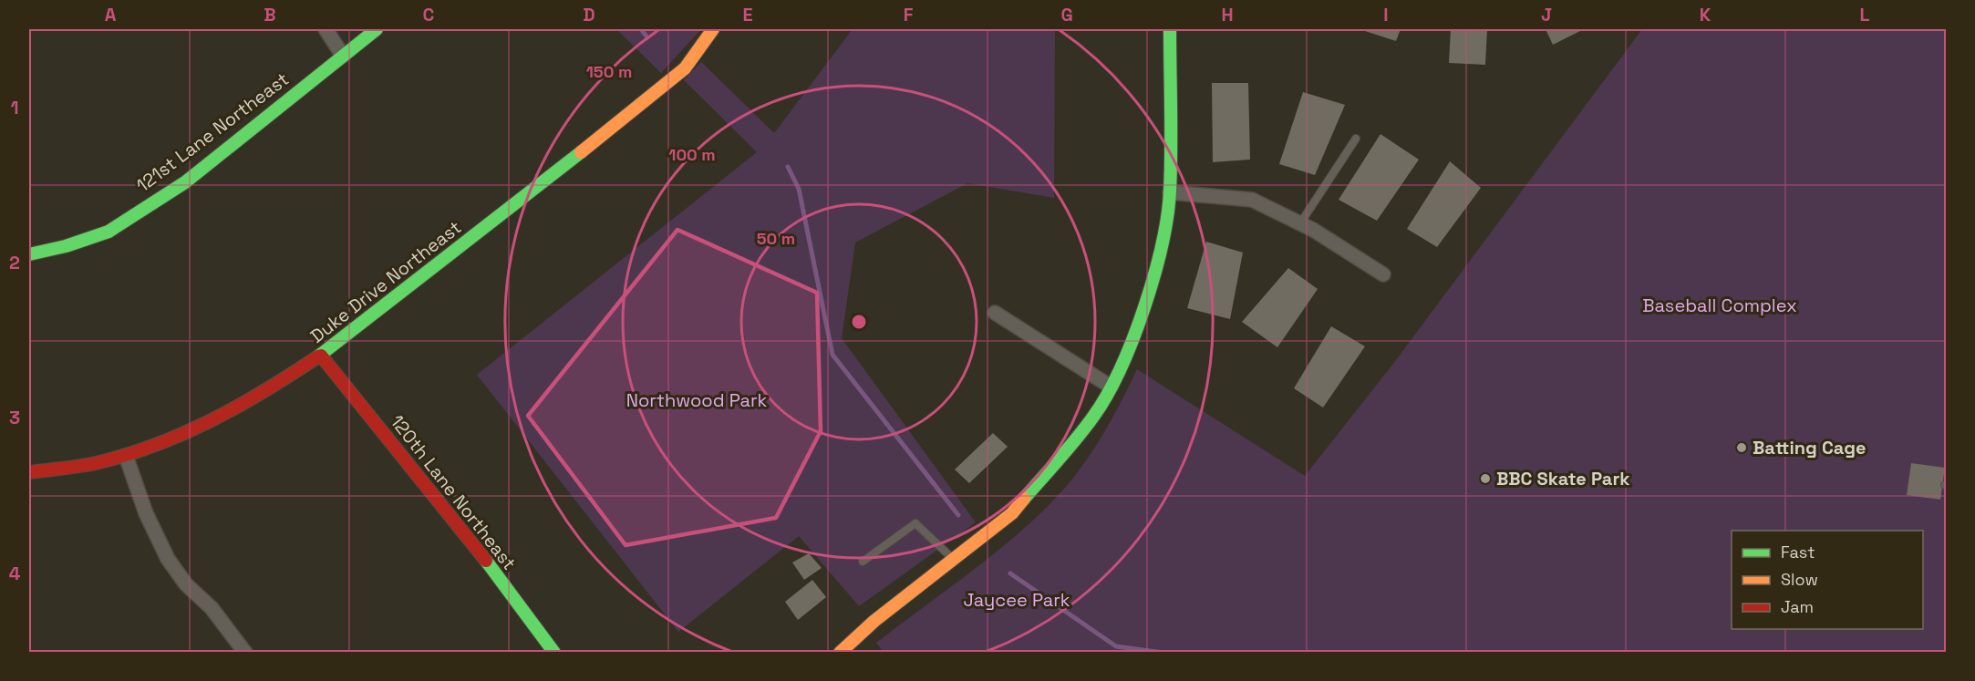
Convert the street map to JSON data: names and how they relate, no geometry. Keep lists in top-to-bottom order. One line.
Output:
{"streets":{"street":["121st Lane Northeast","Duke Drive Northeast","120th Lane Northeast"]},"crossings":[["Duke Drive Northeast","120th Lane Northeast"]],"parks":["Baseball Complex","Northwood Park","Jaycee Park"],"places":["Batting Cage","BBC Skate Park"],"legend":["Fast","Slow","Jam"],"grid":{"columns":["A","B","C","D","E","F","G","H","I","J","K","L"],"rows":["1","2","3","4"]},"rings":["150 m","100 m","50 m"]}
